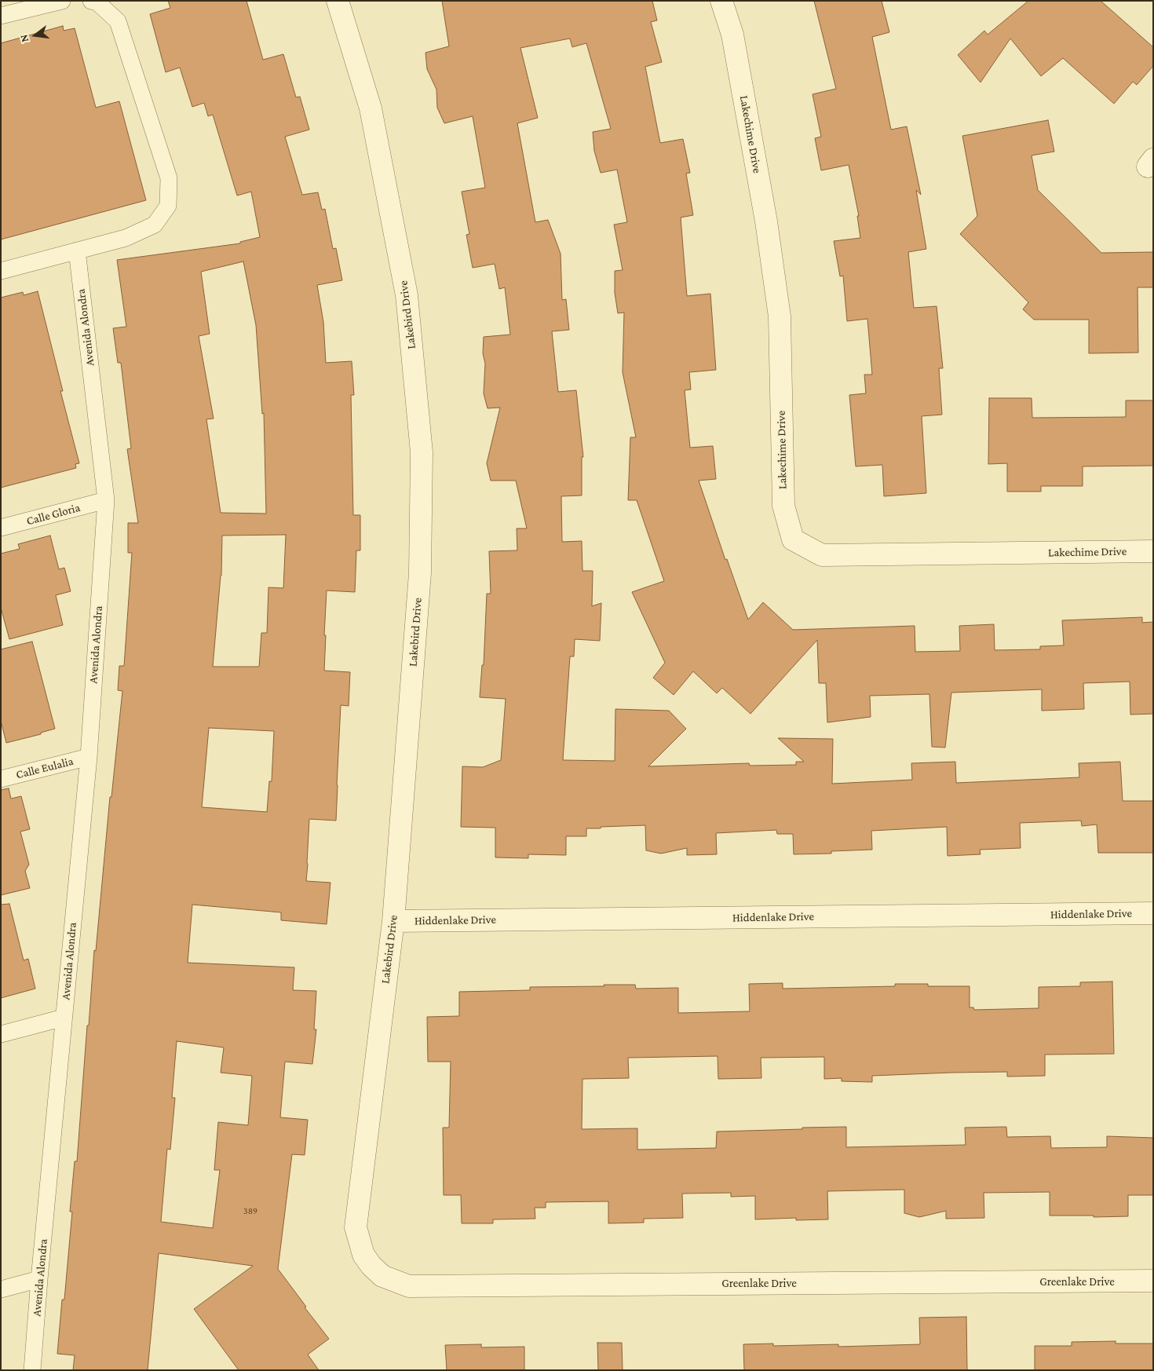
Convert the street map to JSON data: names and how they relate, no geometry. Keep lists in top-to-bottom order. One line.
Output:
{"streets":{"street":["Lakechime Drive","Lakebird Drive","Hiddenlake Drive","Greenlake Drive"],"lane":["Avenida Alondra","Calle Gloria","Calle Eulalia"]},"crossings":[["Lakebird Drive","Hiddenlake Drive"],["Lakebird Drive","Greenlake Drive"],["Avenida Alondra","Calle Gloria"],["Avenida Alondra","Calle Eulalia"]],"house_numbers":["389"],"north":"left"}
